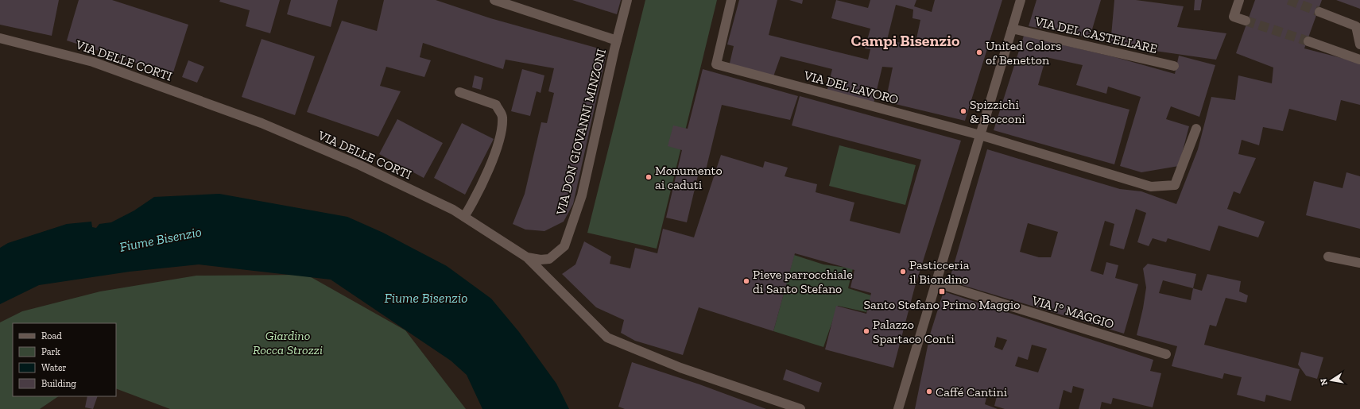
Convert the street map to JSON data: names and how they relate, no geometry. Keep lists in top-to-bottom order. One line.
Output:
{"streets":{"street":["VIA DEL CASTELLARE","VIA DELLE CORTI","VIA DEL LAVORO","VIA DON GIOVANNI MINZONI","VIA I° MAGGIO"]},"crossings":[["VIA DELLE CORTI","VIA DON GIOVANNI MINZONI"]],"districts":["Campi Bisenzio"],"water":["Fiume Bisenzio"],"parks":["Giardino Rocca Strozzi"],"places":{"other":["United Colors of Benetton","Spizzichi & Bocconi","Monumento ai caduti","Pasticceria il Biondino","Pieve parrocchiale di Santo Stefano","Palazzo Spartaco Conti","Caffé Cantini"],"transit":["Santo Stefano Primo Maggio"]},"legend":["Road","Park","Water","Building"],"north":"left"}
